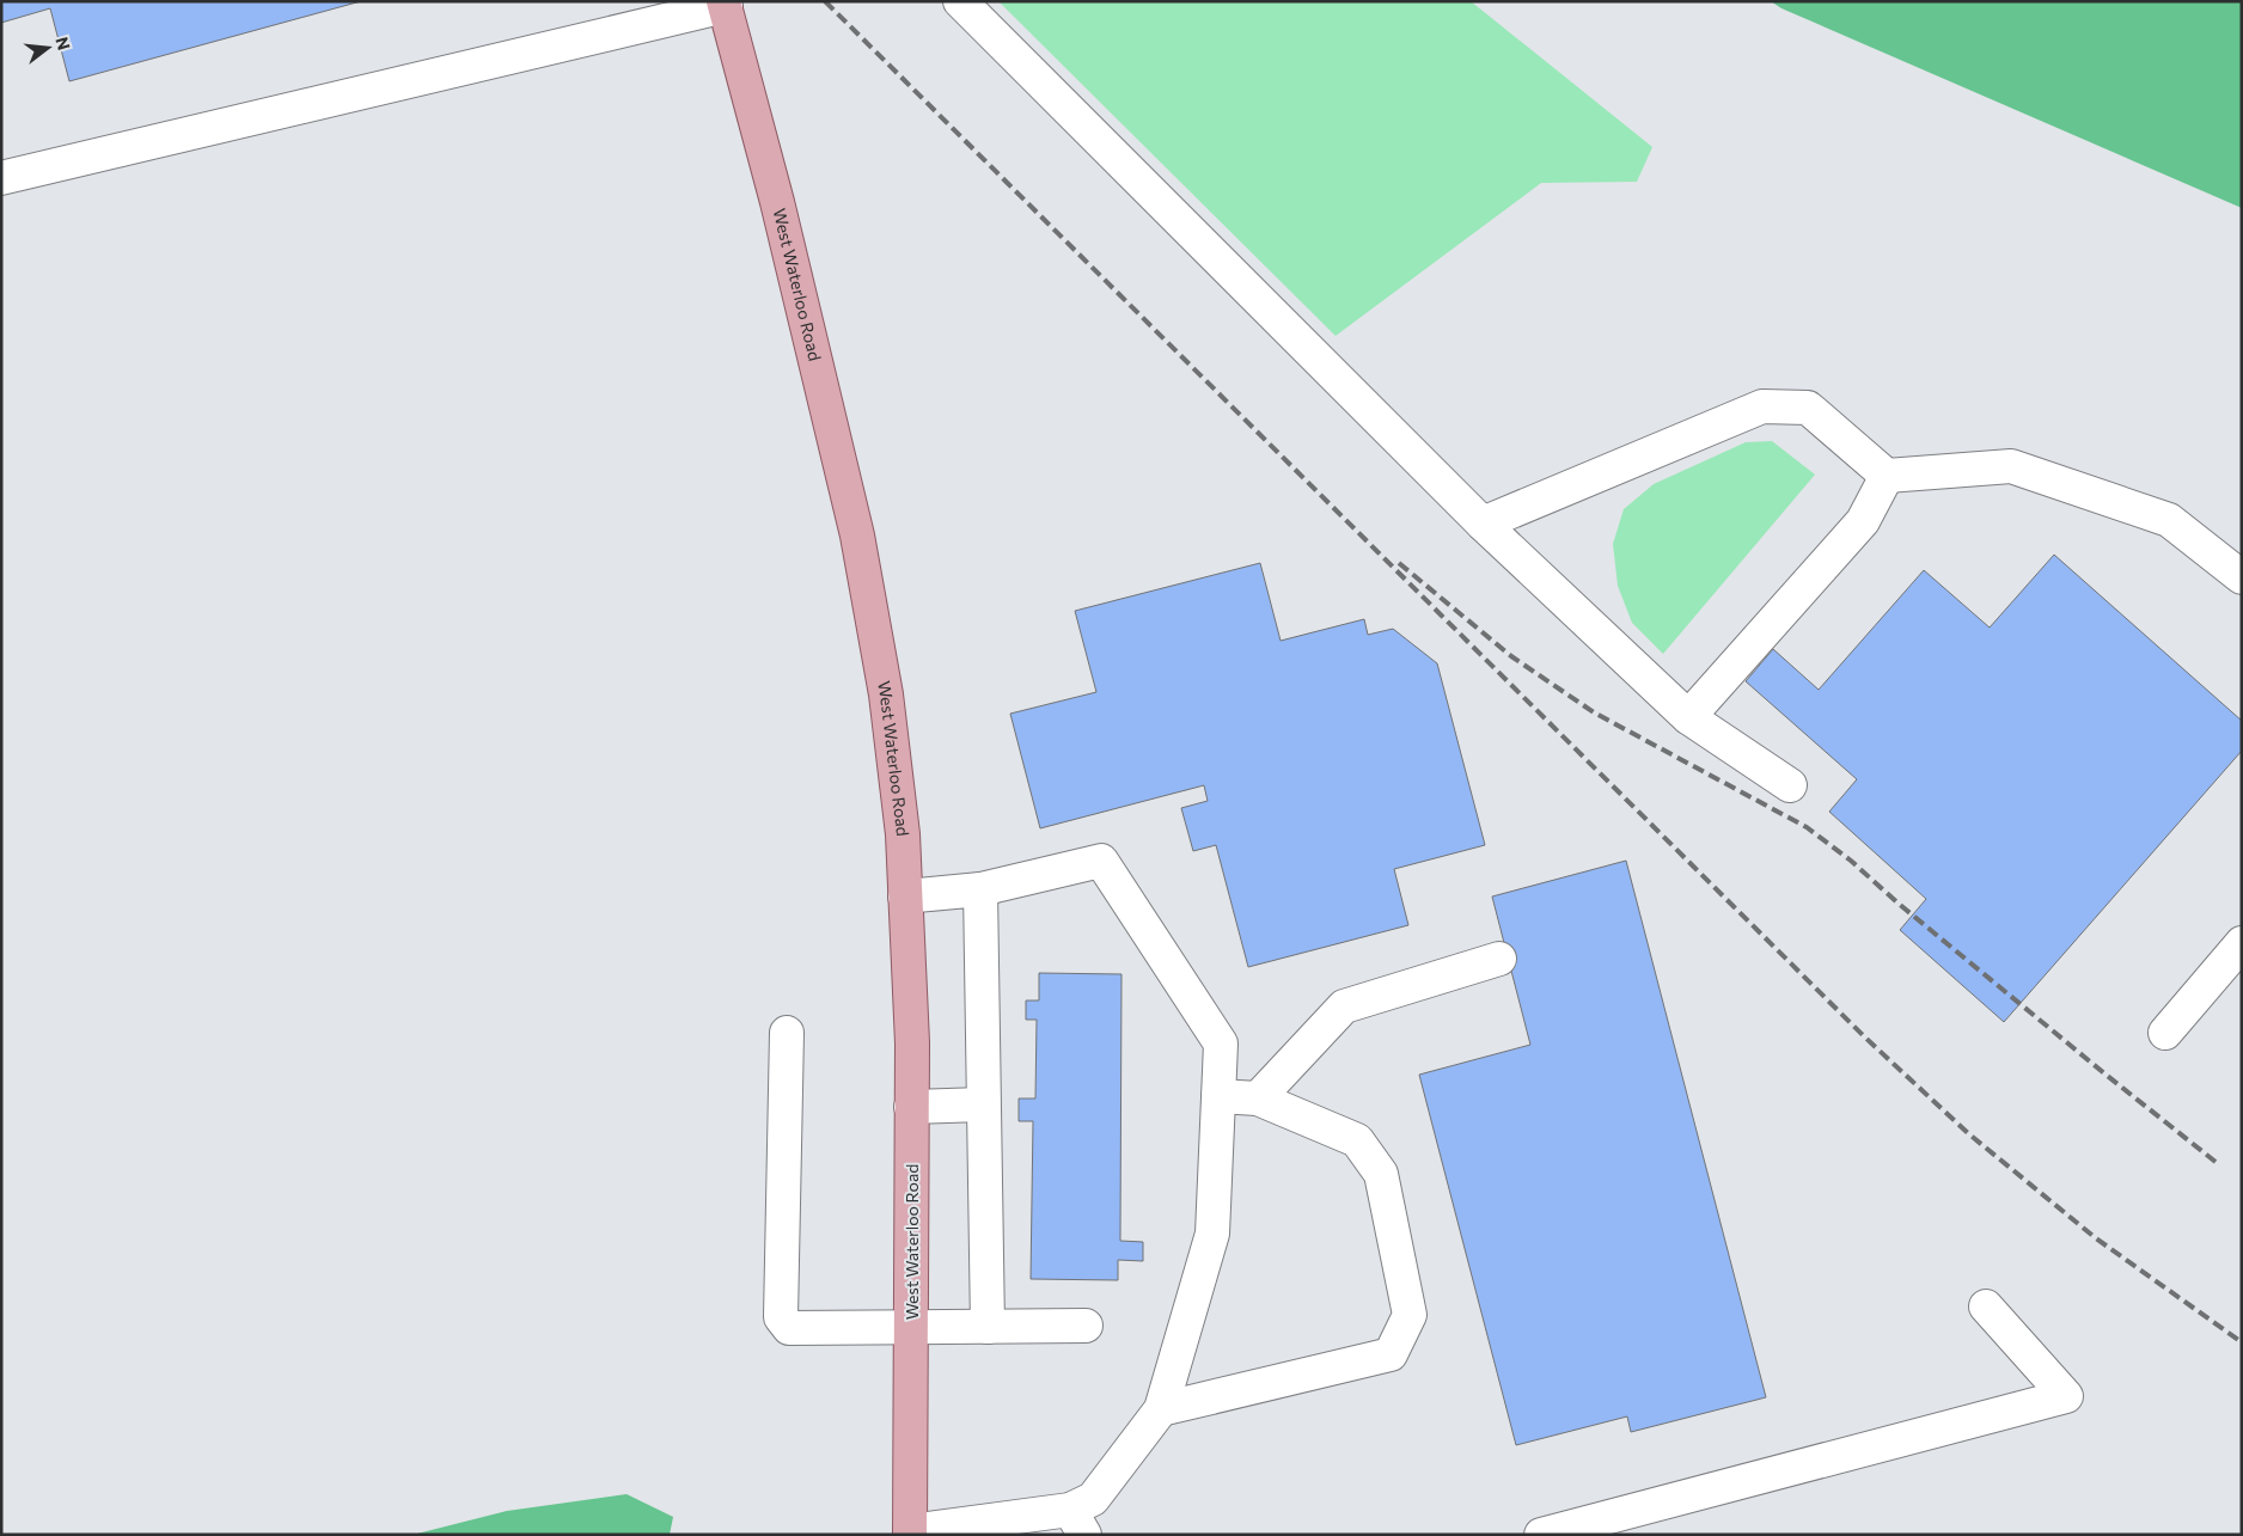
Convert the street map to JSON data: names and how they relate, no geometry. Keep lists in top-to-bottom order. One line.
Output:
{"streets":{"main road":["West Waterloo Road"]},"north":"right"}
